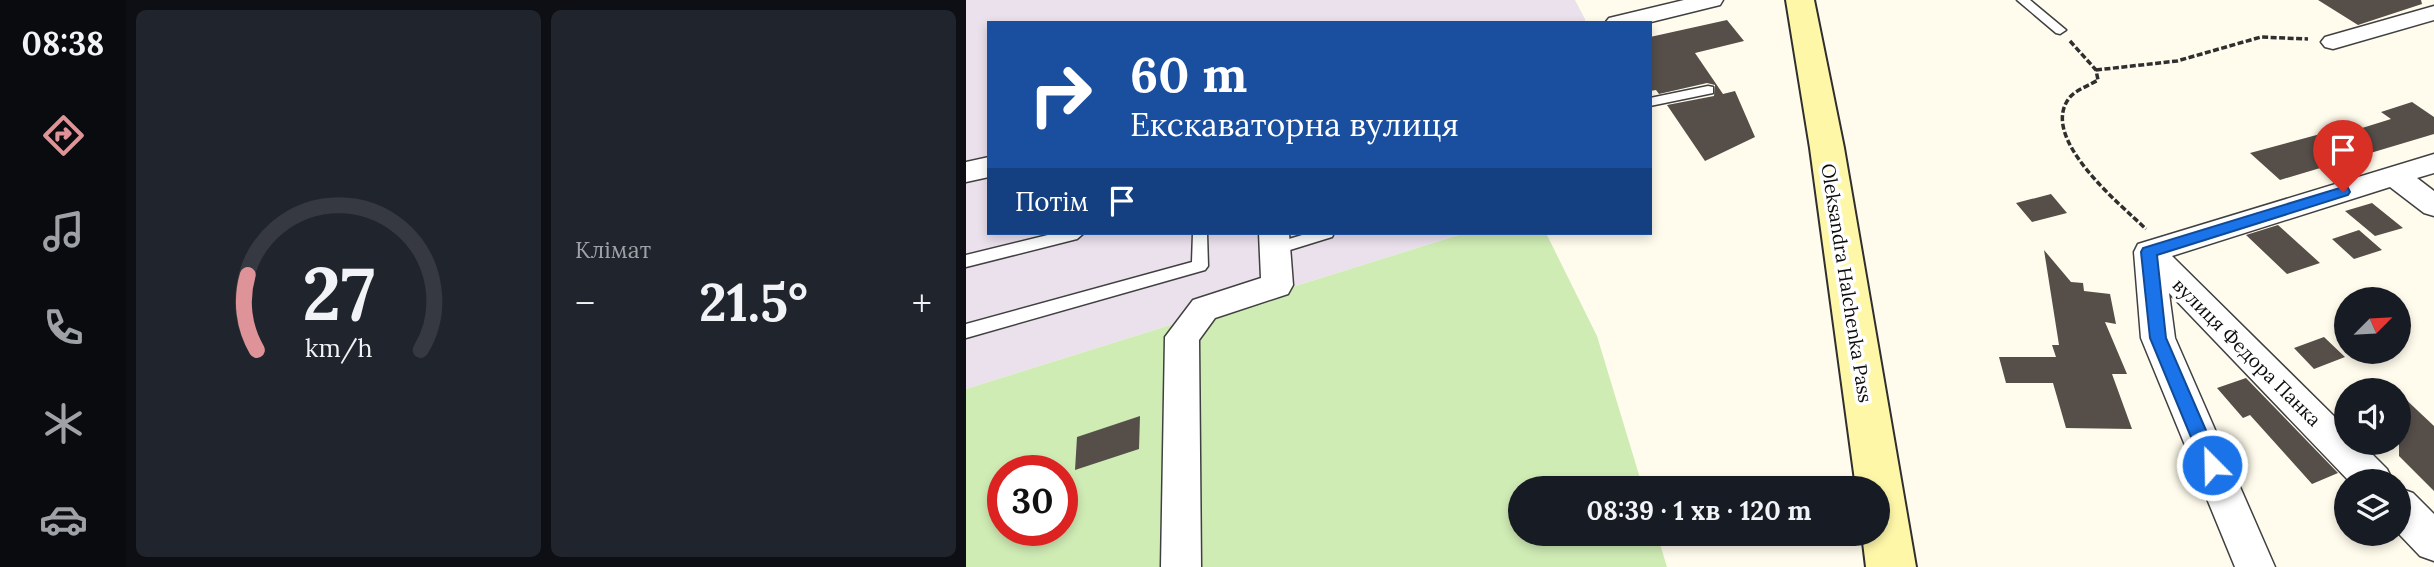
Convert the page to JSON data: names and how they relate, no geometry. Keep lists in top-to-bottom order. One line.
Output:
{"streets":{"main road":["Oleksandra Halchenka Pass"],"street":["вулиця Федора Панка"]},"north":"top right","page":{"tabs":"08:38","tile":"Клімат","turn":["60 m","Екскаваторна вулиця"],"then":"Потім","heat":["−","21.5°","+"],"limit":"30","trip":"08:39 · 1 хв · 120 m","gauge":["27","km/h"]}}
